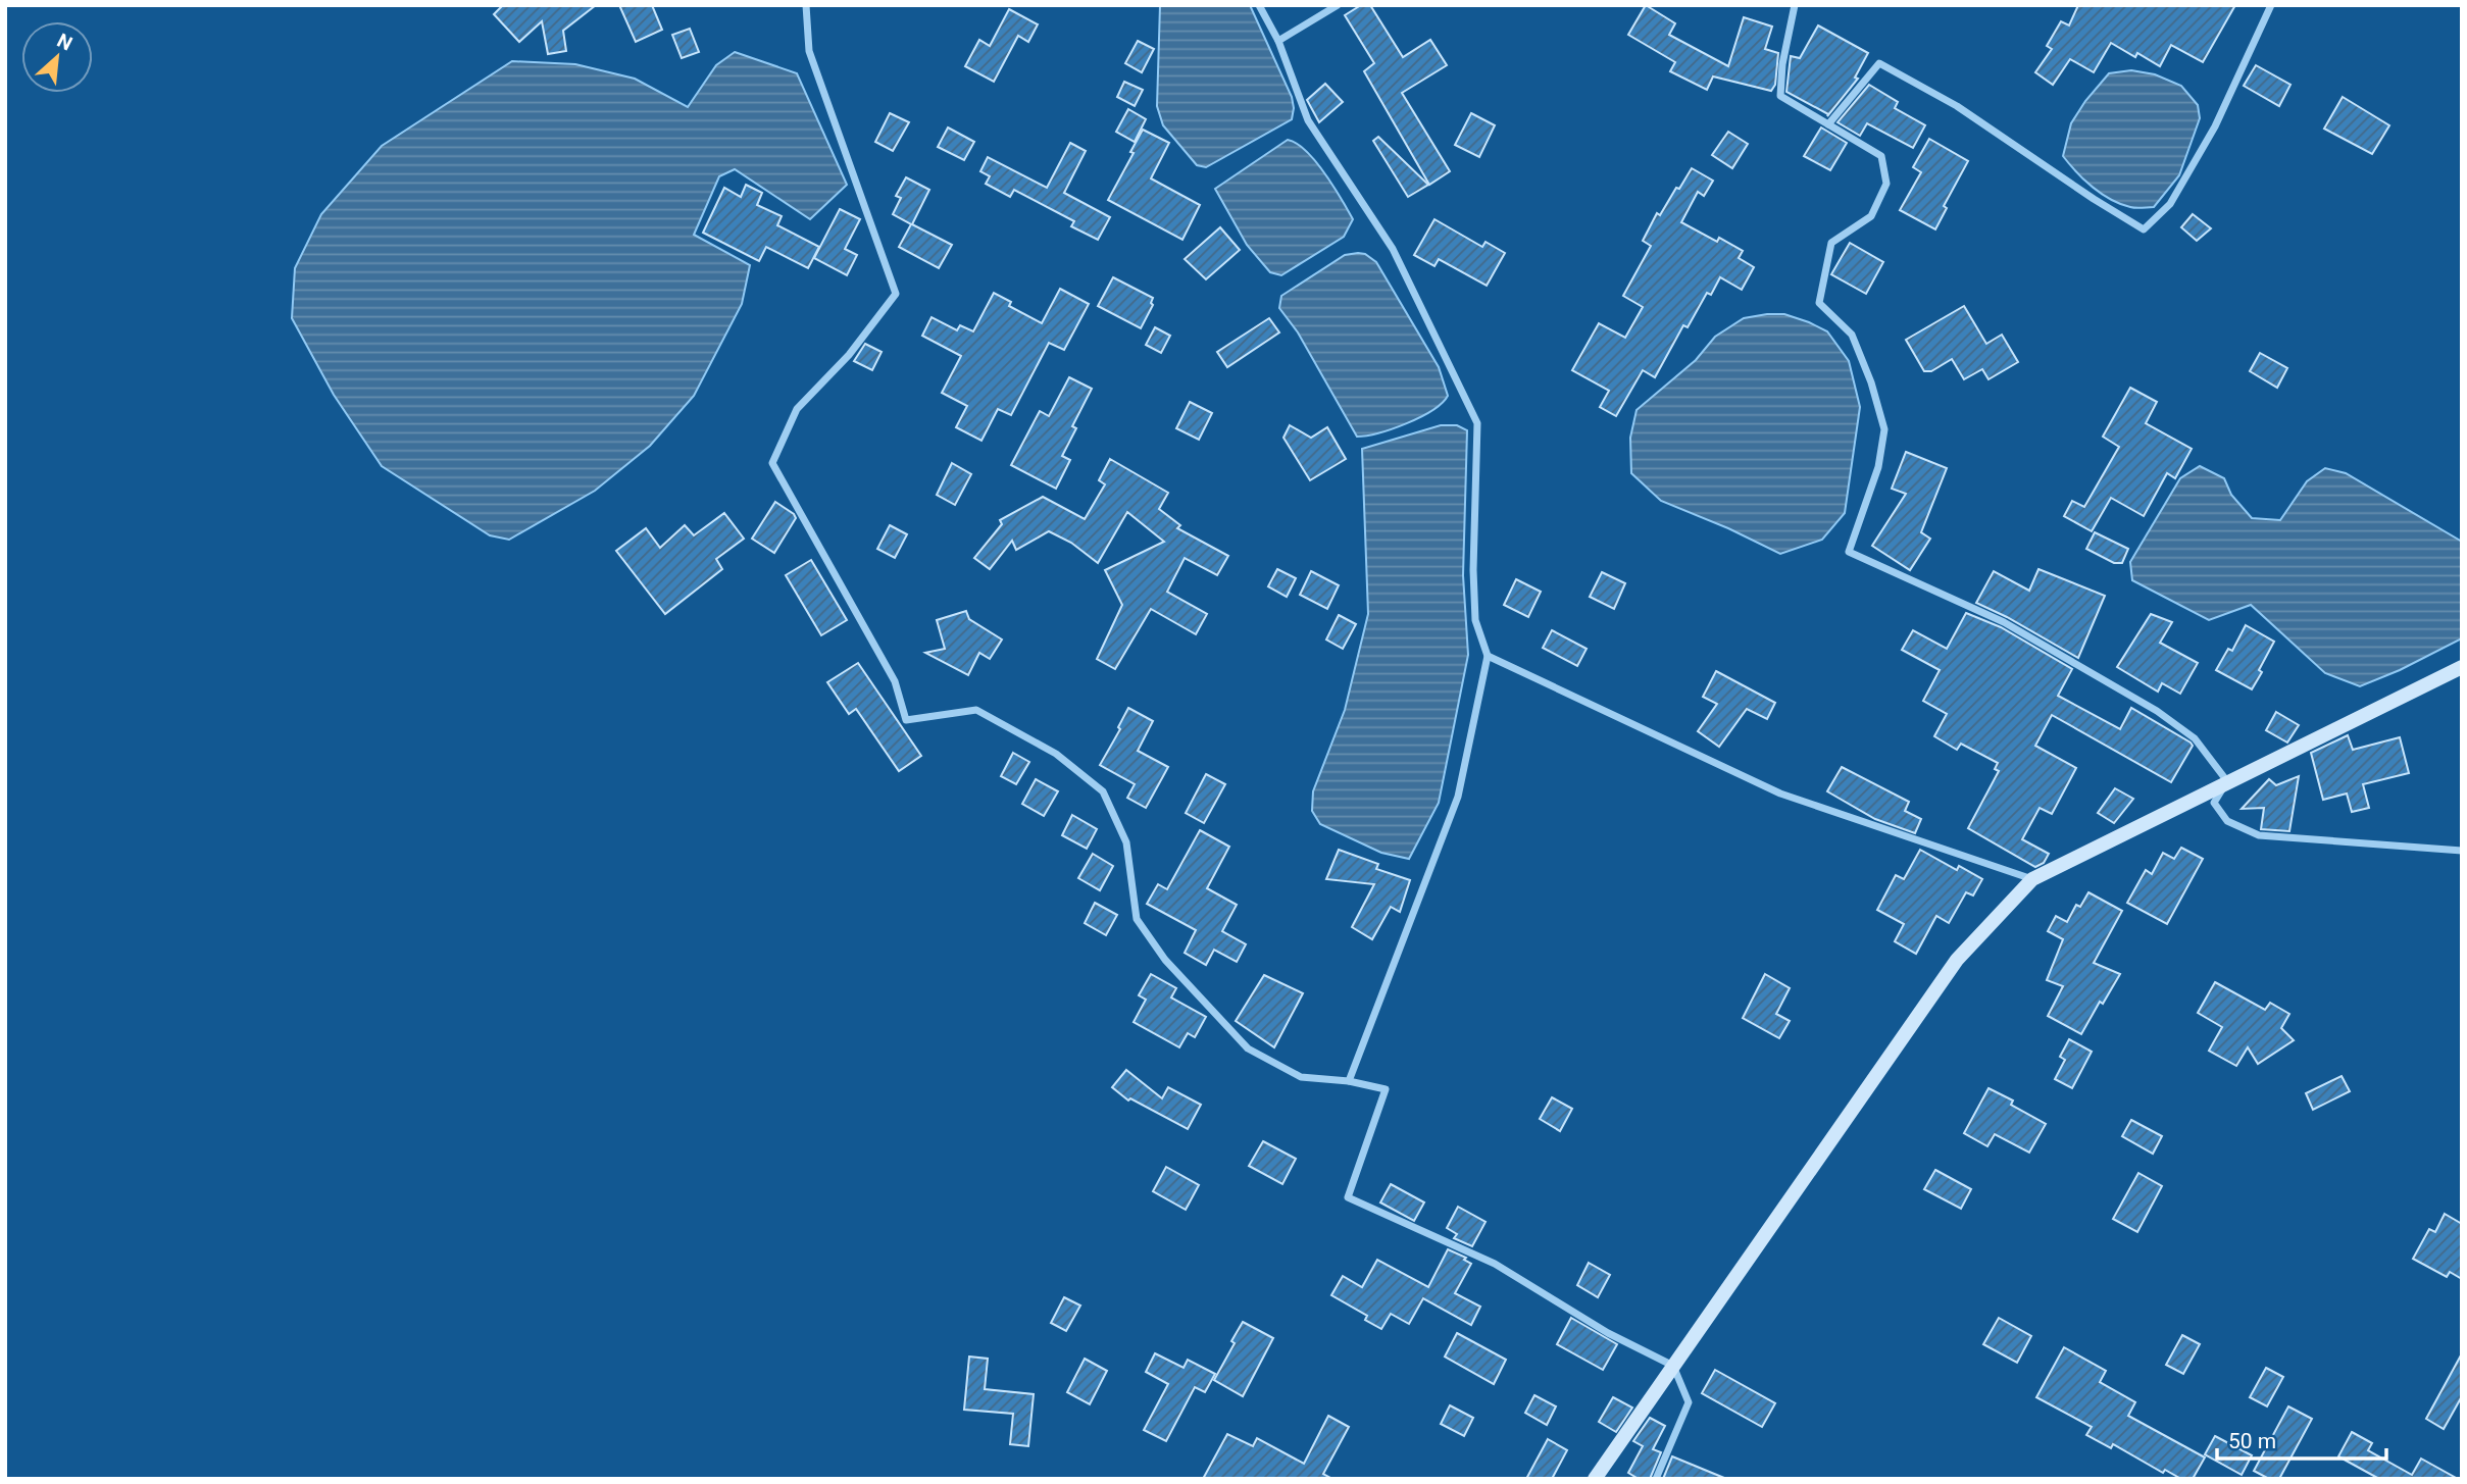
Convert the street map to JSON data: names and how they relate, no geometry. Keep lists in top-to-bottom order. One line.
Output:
{"scale_bar":"50 m","north":"top right"}
